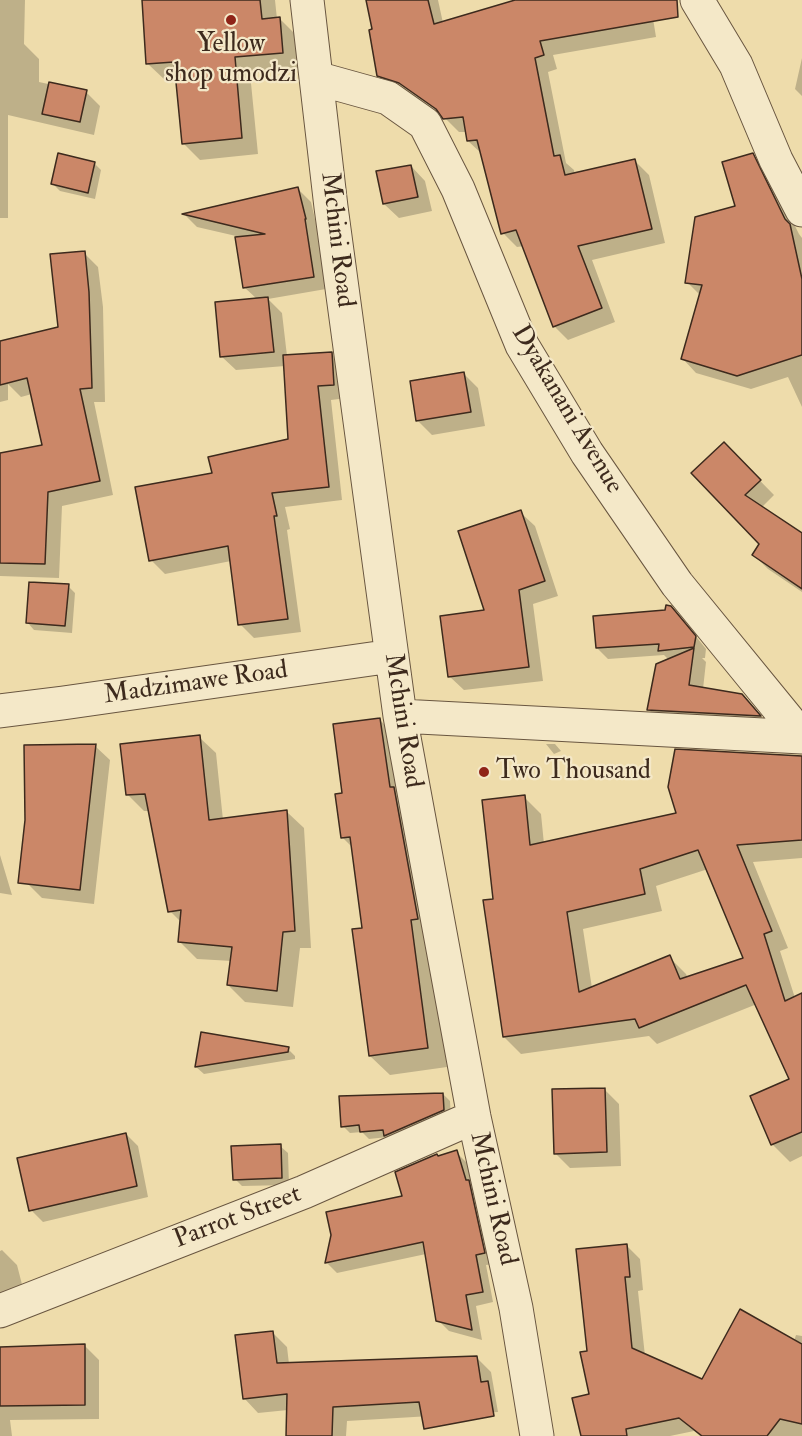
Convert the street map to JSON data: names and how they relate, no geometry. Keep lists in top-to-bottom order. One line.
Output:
{"streets":{"street":["Mchini Road","Dyakanani Avenue","Madzimawe Road","Parrot Street"]},"crossings":[["Mchini Road","Dyakanani Avenue"],["Mchini Road","Madzimawe Road"],["Mchini Road","Parrot Street"]],"places":["Yellow shop umodzi","Two Thousand"]}
